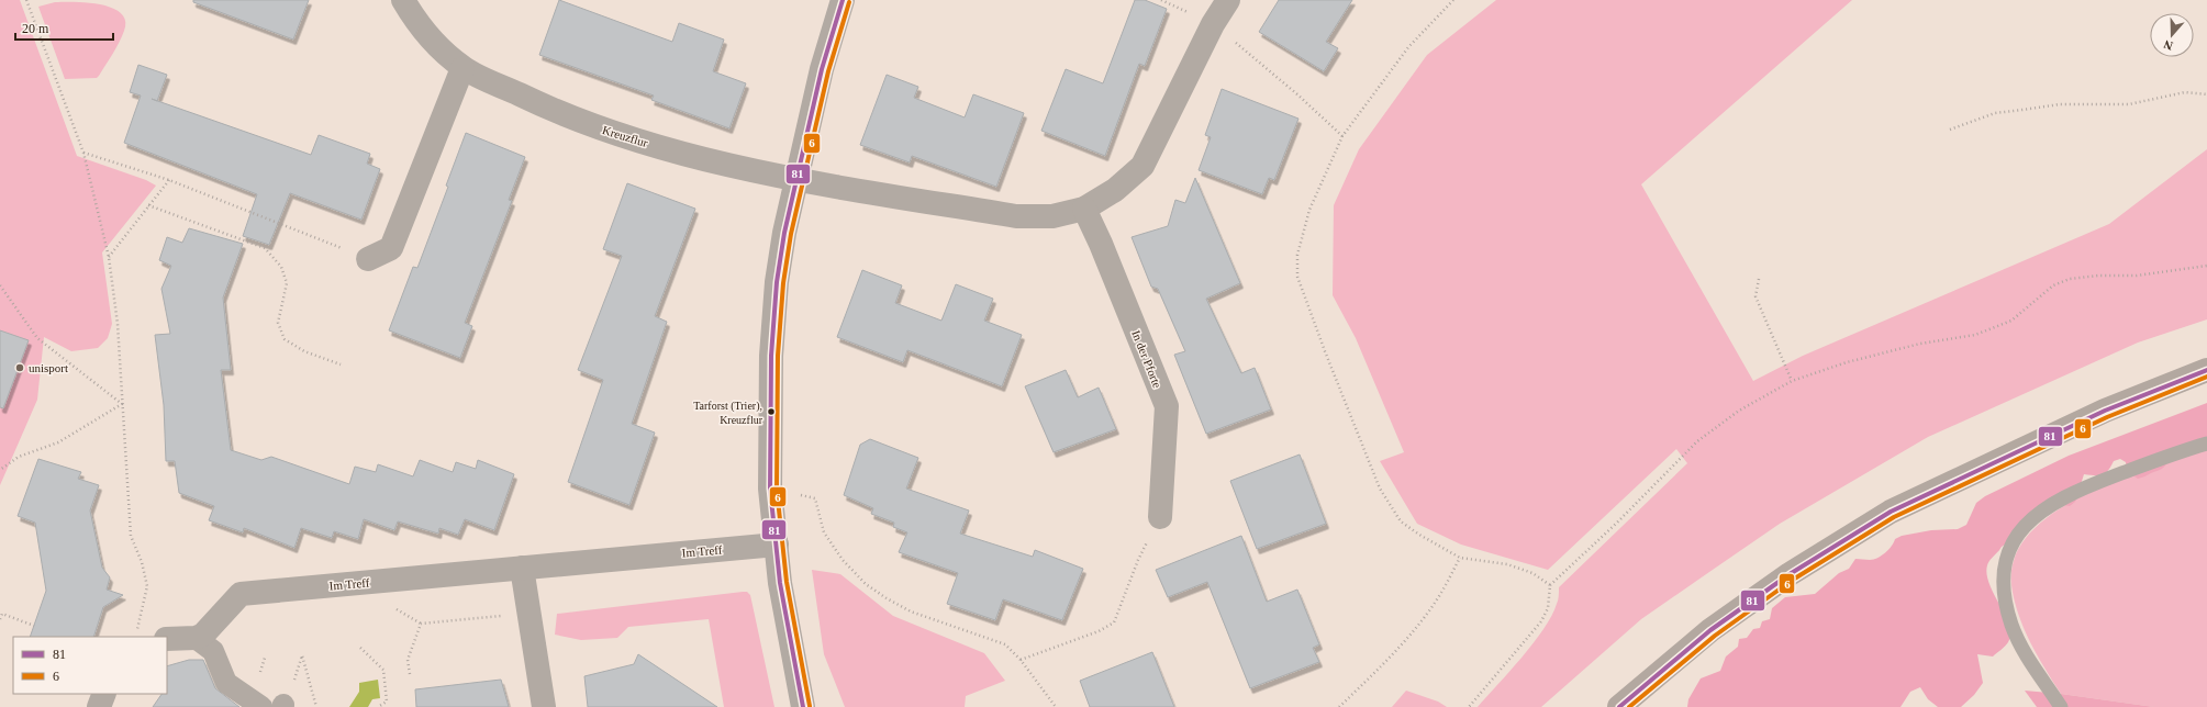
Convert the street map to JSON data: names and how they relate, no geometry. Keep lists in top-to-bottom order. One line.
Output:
{"streets":{"street":["Kreuzflur","In der Pforte","Im Treff"]},"places":["unisport","Tarforst (Trier), Kreuzflur"],"lines":["transit line 81","transit line 6"],"legend":["81","6"],"scale_bar":"20 m","north":"bottom"}
